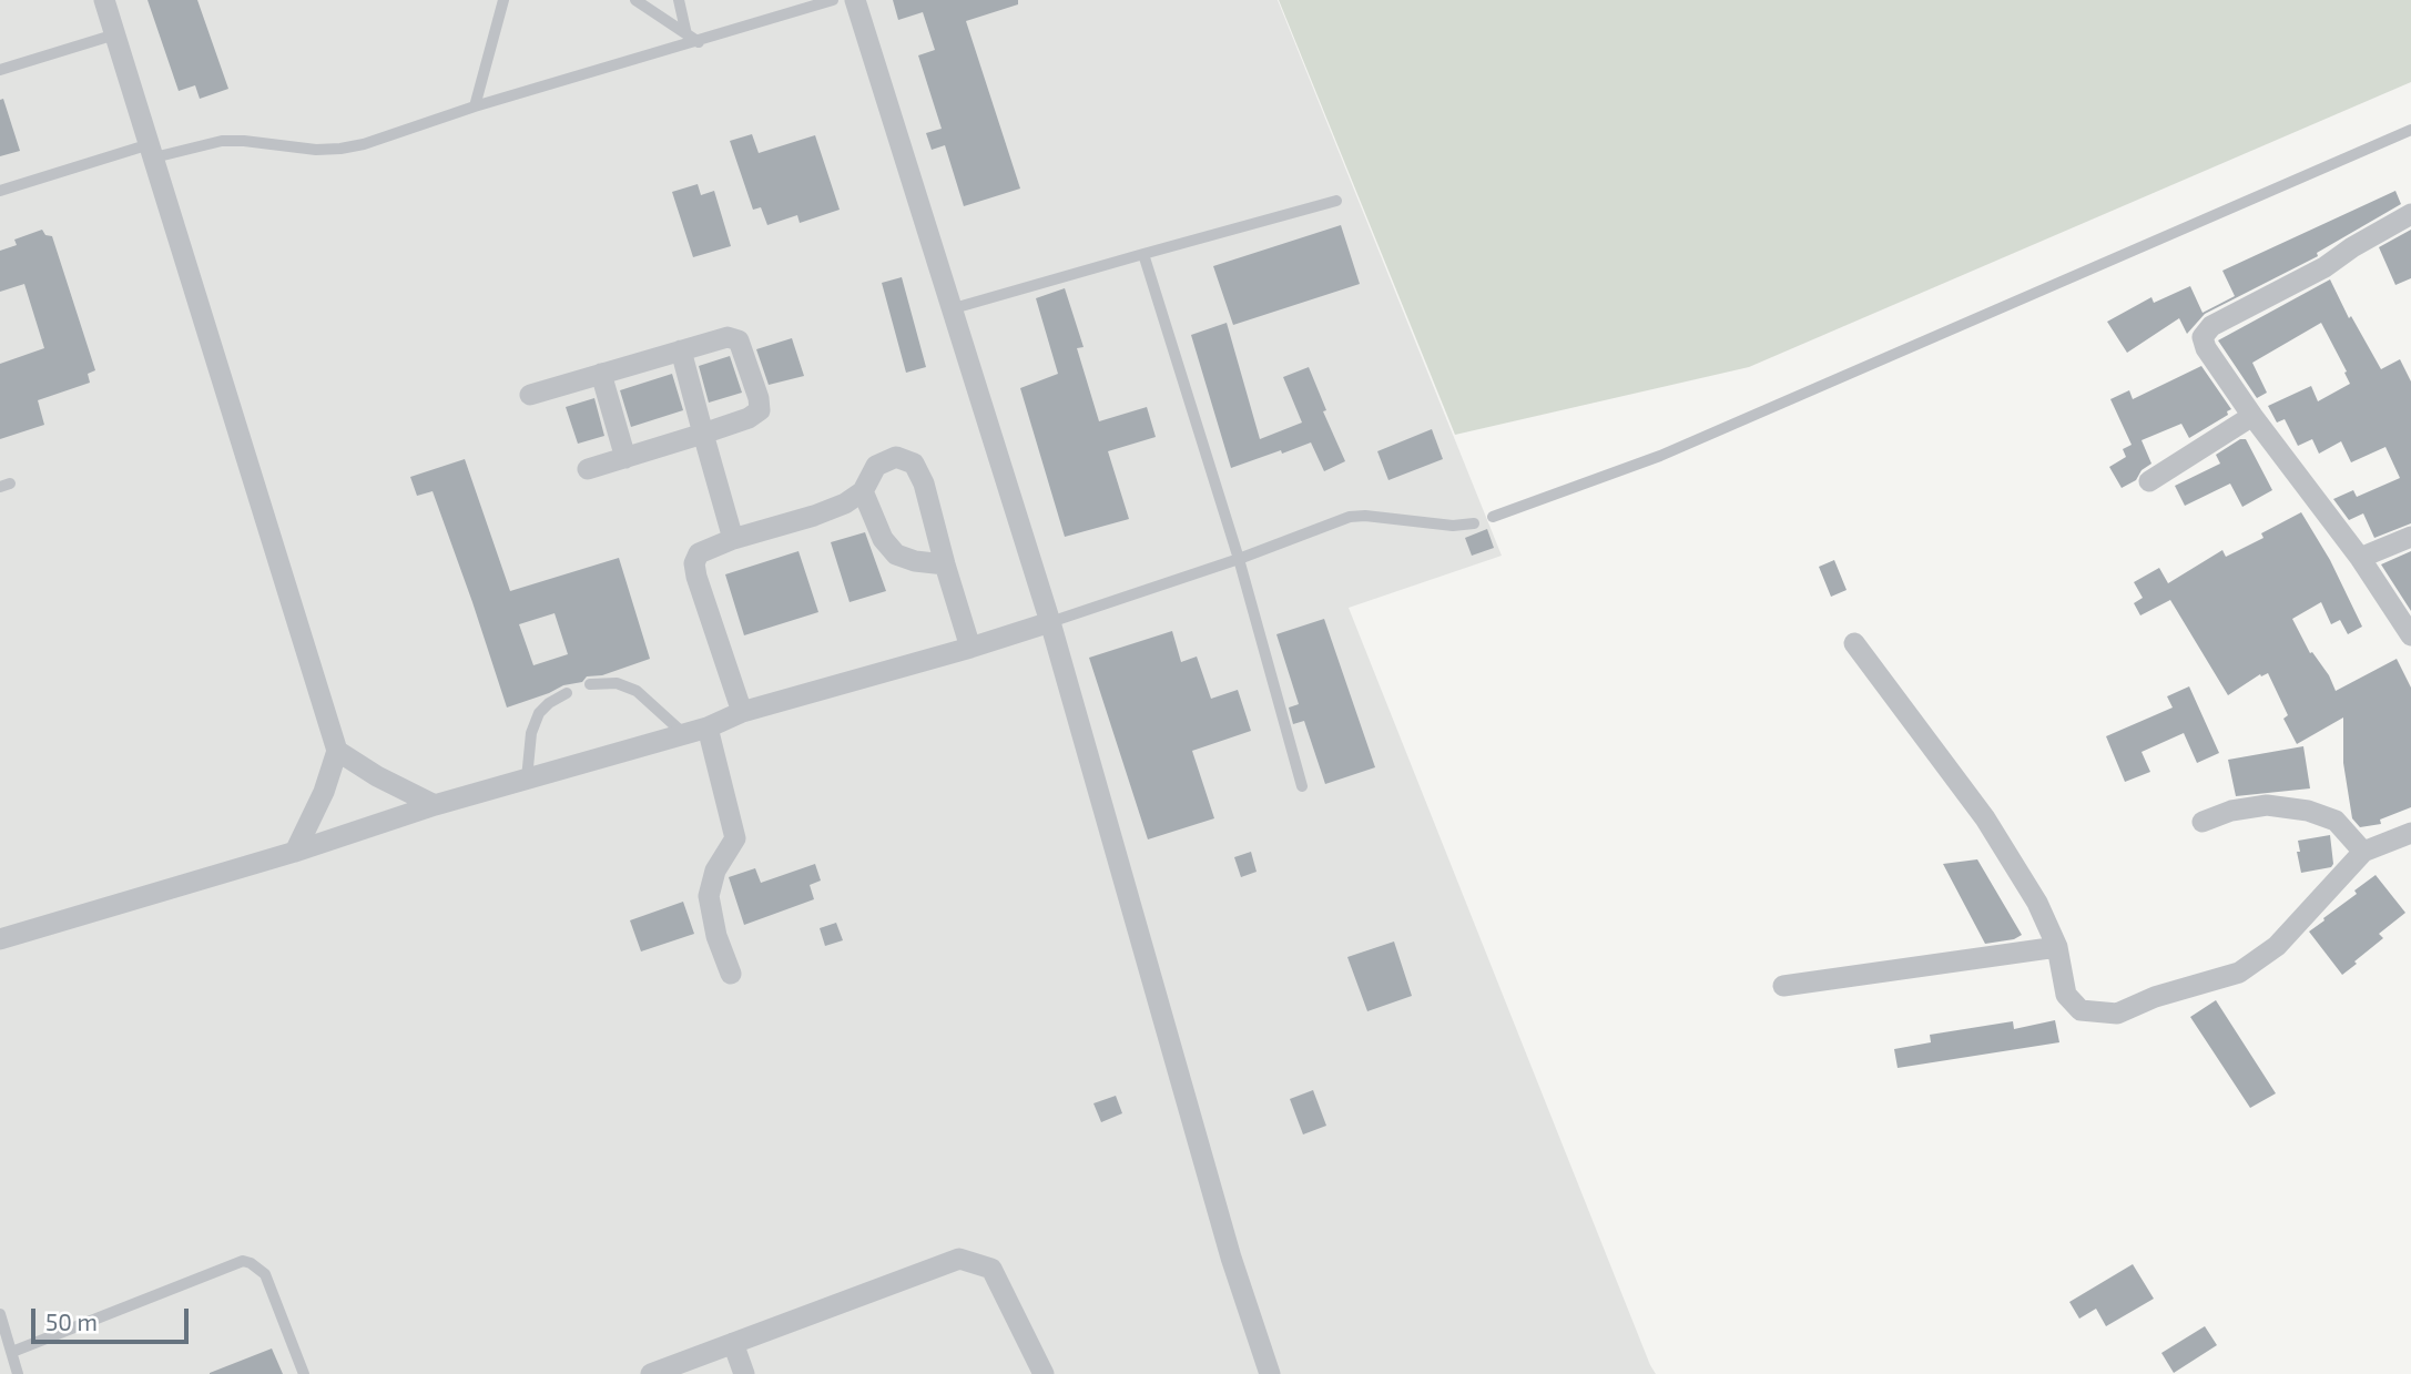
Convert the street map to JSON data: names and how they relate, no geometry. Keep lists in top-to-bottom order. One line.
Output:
{"scale_bar":"50 m"}
